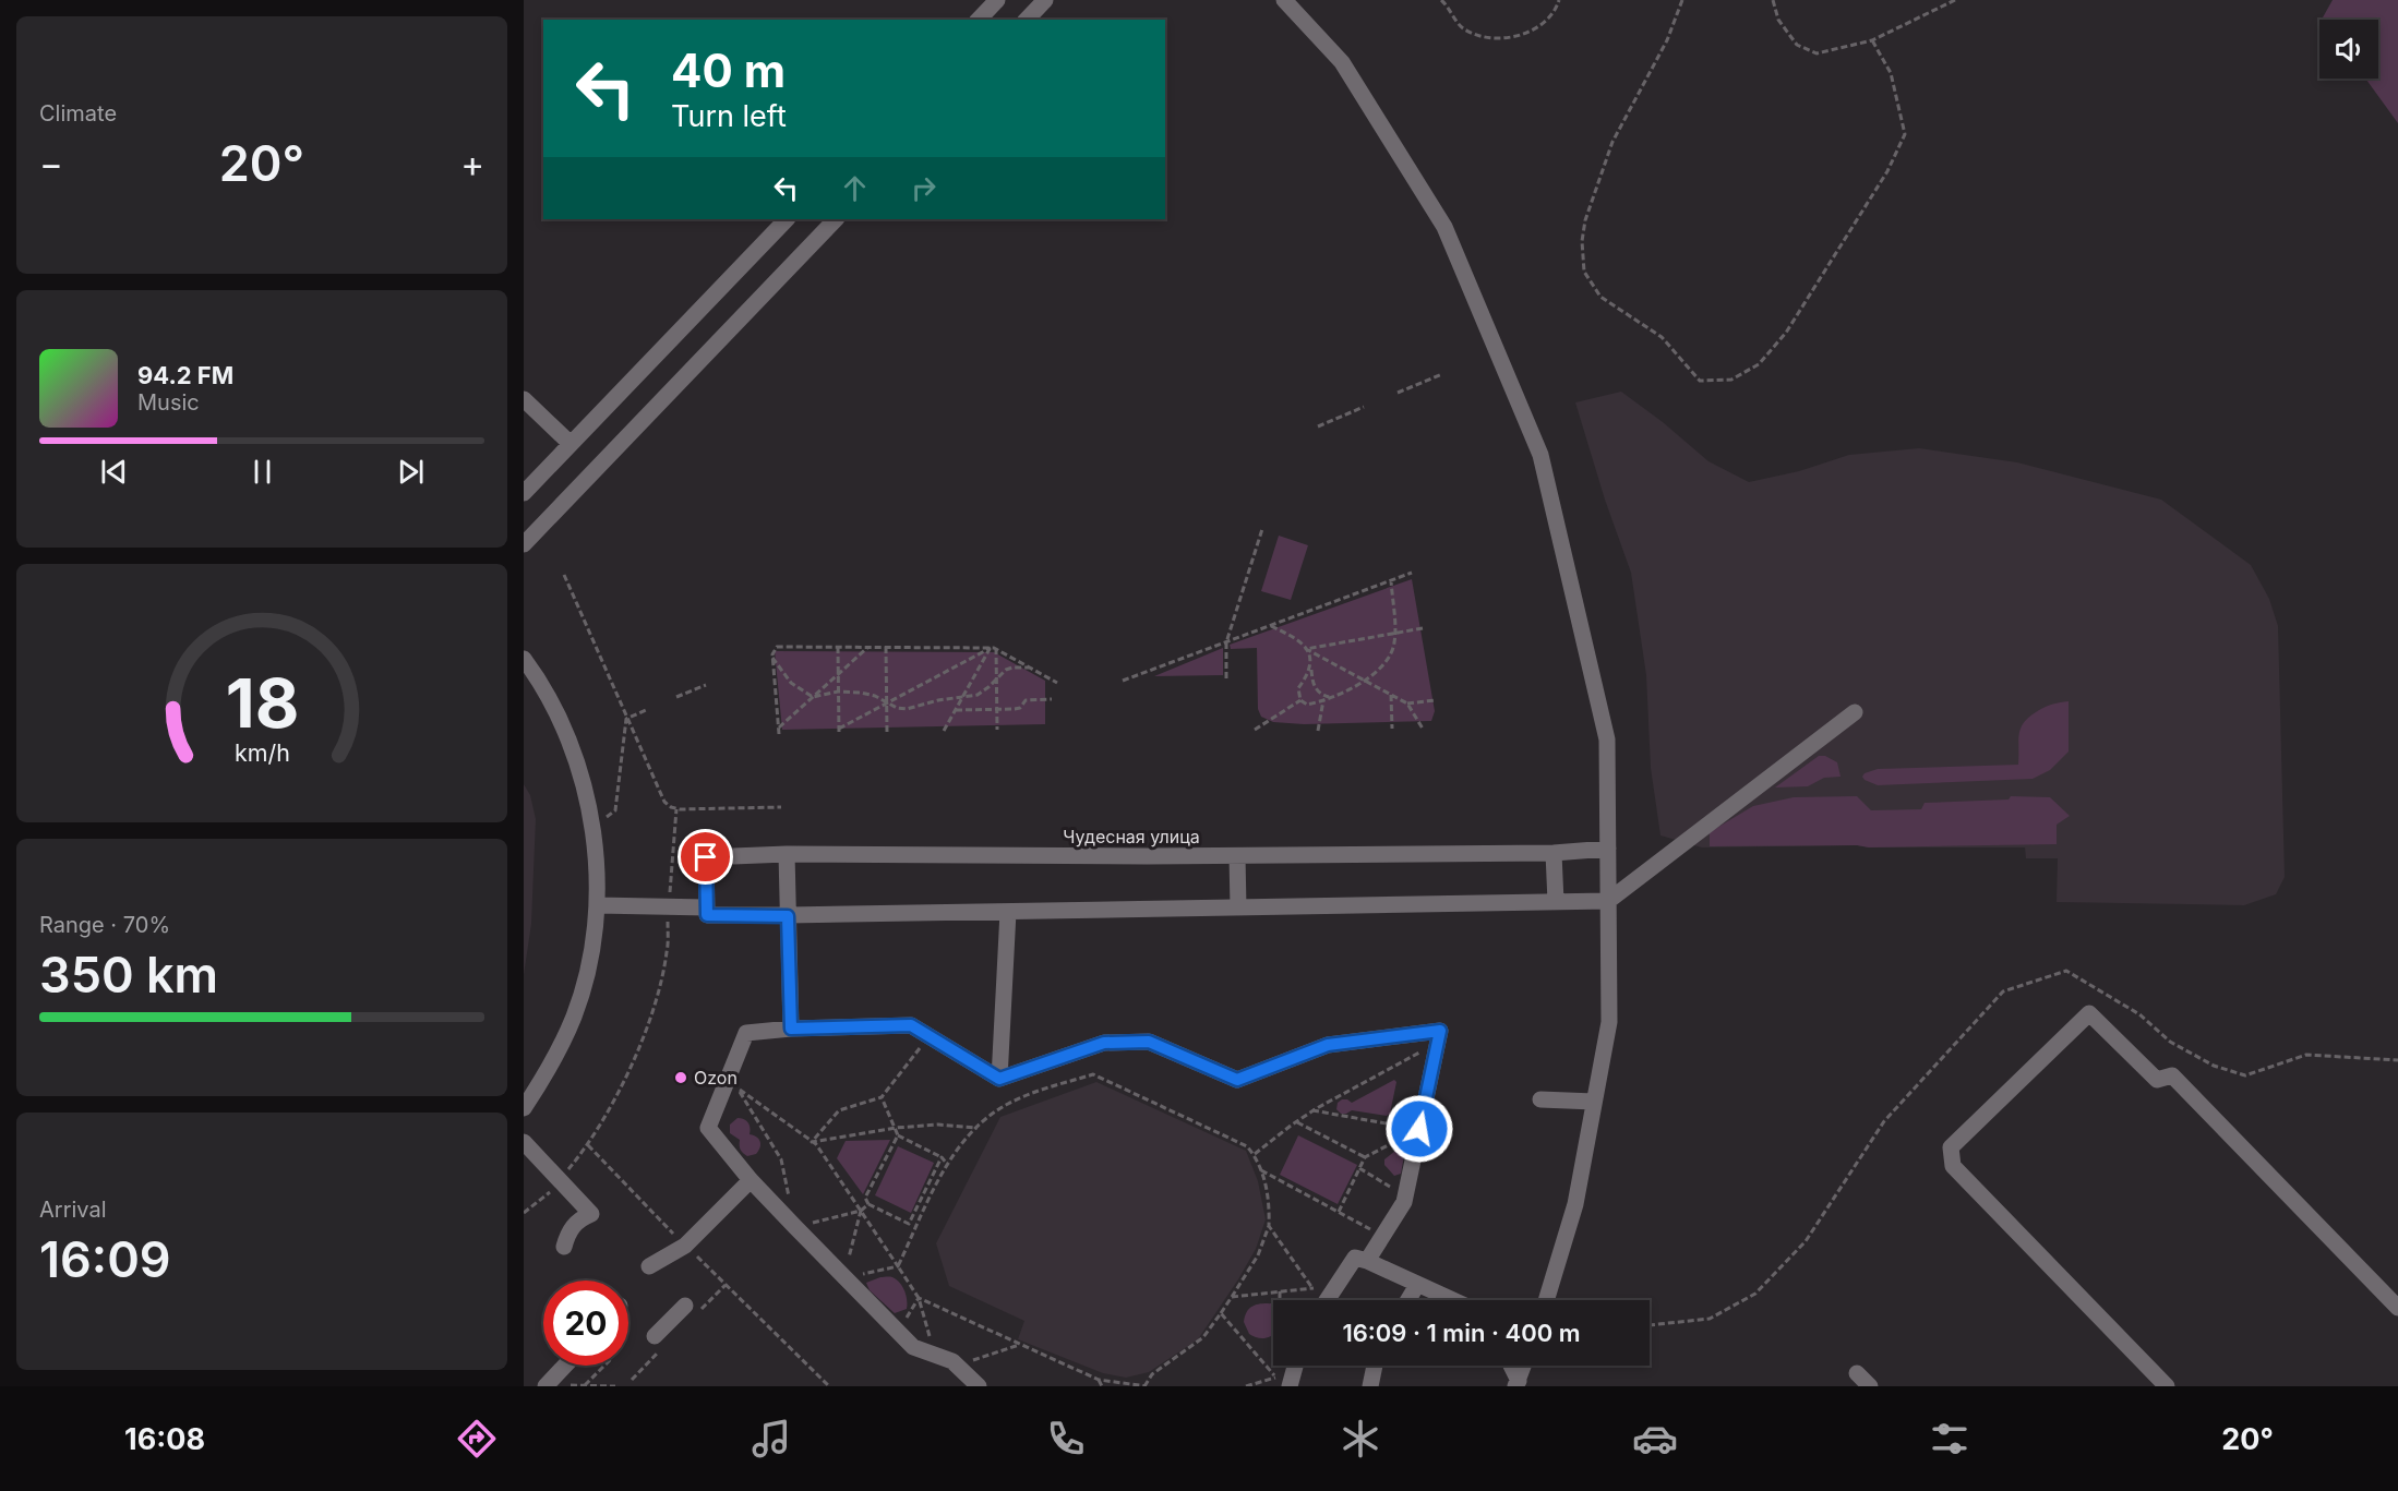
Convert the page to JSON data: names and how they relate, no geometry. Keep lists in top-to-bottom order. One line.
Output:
{"streets":{"street":["Чудесная улица"]},"places":["Ozon"],"page":{"tile":["Climate",["Range · 70%","350 km"],["Arrival","16:09"]],"turn":["40 m","Turn left"],"heat":["−","20°","+"],"song":["94.2 FM","Music"],"limit":"20","trip":"16:09 · 1 min · 400 m","tabs":["16:08","20°"],"gauge":["18","km/h"]}}
